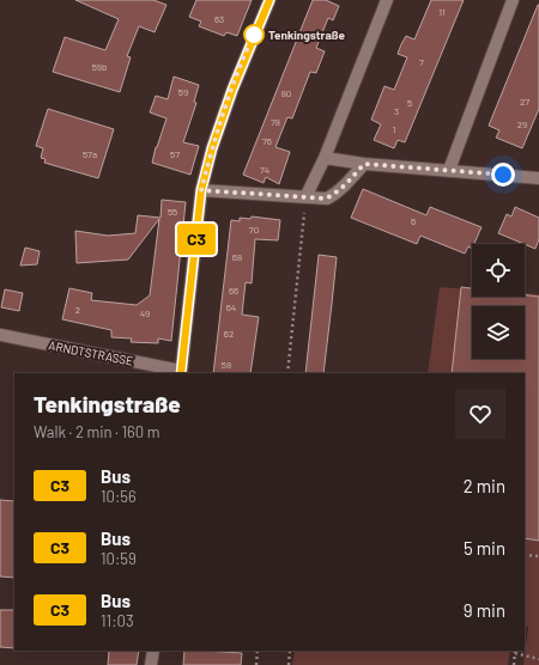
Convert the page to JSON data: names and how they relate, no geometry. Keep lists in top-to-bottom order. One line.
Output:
{"streets":{"street":["ARNDTSTRASSE"]},"places":["Tenkingstraße"],"lines":["bus line C3"],"house_numbers":["11","63","7","59b","59","80","27","5","3","78","29","1","76","57a","57","74","55","6","70","68","66","64","2","49","62","58"],"page":{"on_map":"C3","heading":["Tenkingstraße","Walk · 2 min · 160 m"],"list":[{"mark":"C3","name":"Bus","note":"10:56","value":"2 min"},{"mark":"C3","name":"Bus","note":"10:59","value":"5 min"},{"mark":"C3","name":"Bus","note":"11:03","value":"9 min"}]}}
